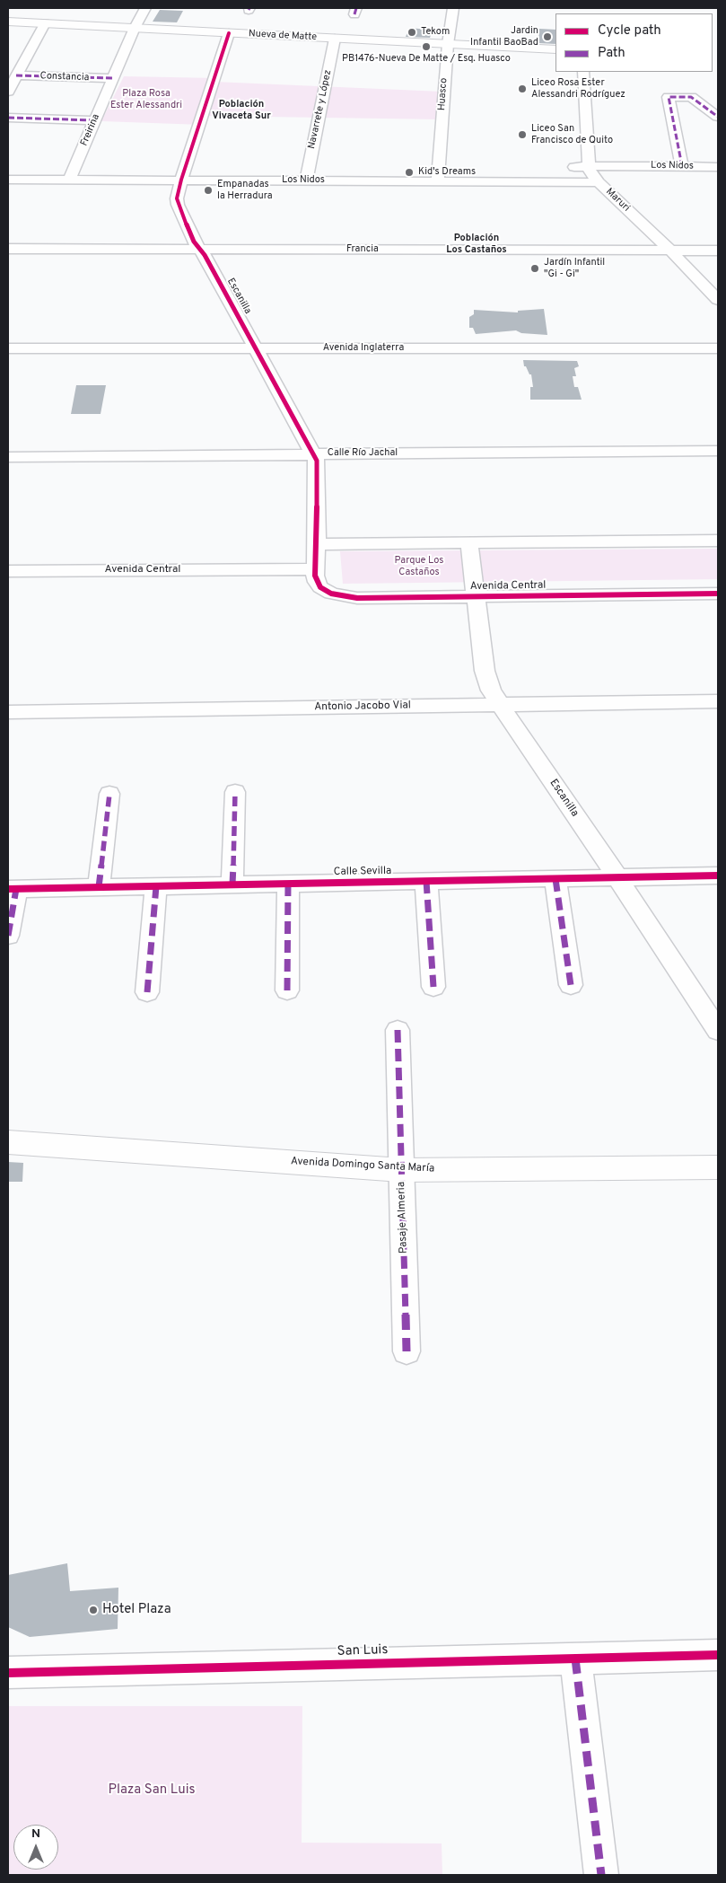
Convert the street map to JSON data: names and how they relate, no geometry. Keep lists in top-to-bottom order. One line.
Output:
{"streets":{"street":["Nueva de Matte","Constancia","Huasco","Navarrete y López","Freirina","Los Nidos","Maruri","Francia","Escanilla","Avenida Inglaterra","Calle Río Jachal","Avenida Central","Antonio Jacobo Vial","Calle Sevilla","Avenida Domingo Santa María","Pasaje Almeria","San Luis"]},"crossings":[["Nueva de Matte","Huasco"],["Nueva de Matte","Navarrete y López"],["Nueva de Matte","Freirina"],["Nueva de Matte","Escanilla"],["Constancia","Freirina"],["Huasco","Los Nidos"],["Navarrete y López","Los Nidos"],["Freirina","Los Nidos"],["Los Nidos","Maruri"],["Los Nidos","Escanilla"],["Maruri","Francia"],["Francia","Escanilla"],["Escanilla","Avenida Inglaterra"],["Escanilla","Calle Río Jachal"],["Escanilla","Avenida Central"],["Escanilla","Antonio Jacobo Vial"],["Escanilla","Calle Sevilla"],["Avenida Domingo Santa María","Pasaje Almeria"]],"districts":["Población Vivaceta Sur","Población Los Castaños"],"parks":["Plaza Rosa Ester Alessandri","Parque Los Castaños","Plaza San Luis"],"places":["Tekom","Jardin Infantil BaoBad","PB1476-Nueva De Matte / Esq. Huasco","Liceo Rosa Ester Alessandri Rodríguez","Liceo San Francisco de Quito","Kid's Dreams","Empanadas la Herradura","Jardín Infantil \"Gi - Gi\"","Hotel Plaza"],"legend":["Cycle path","Path"],"north":"top"}
